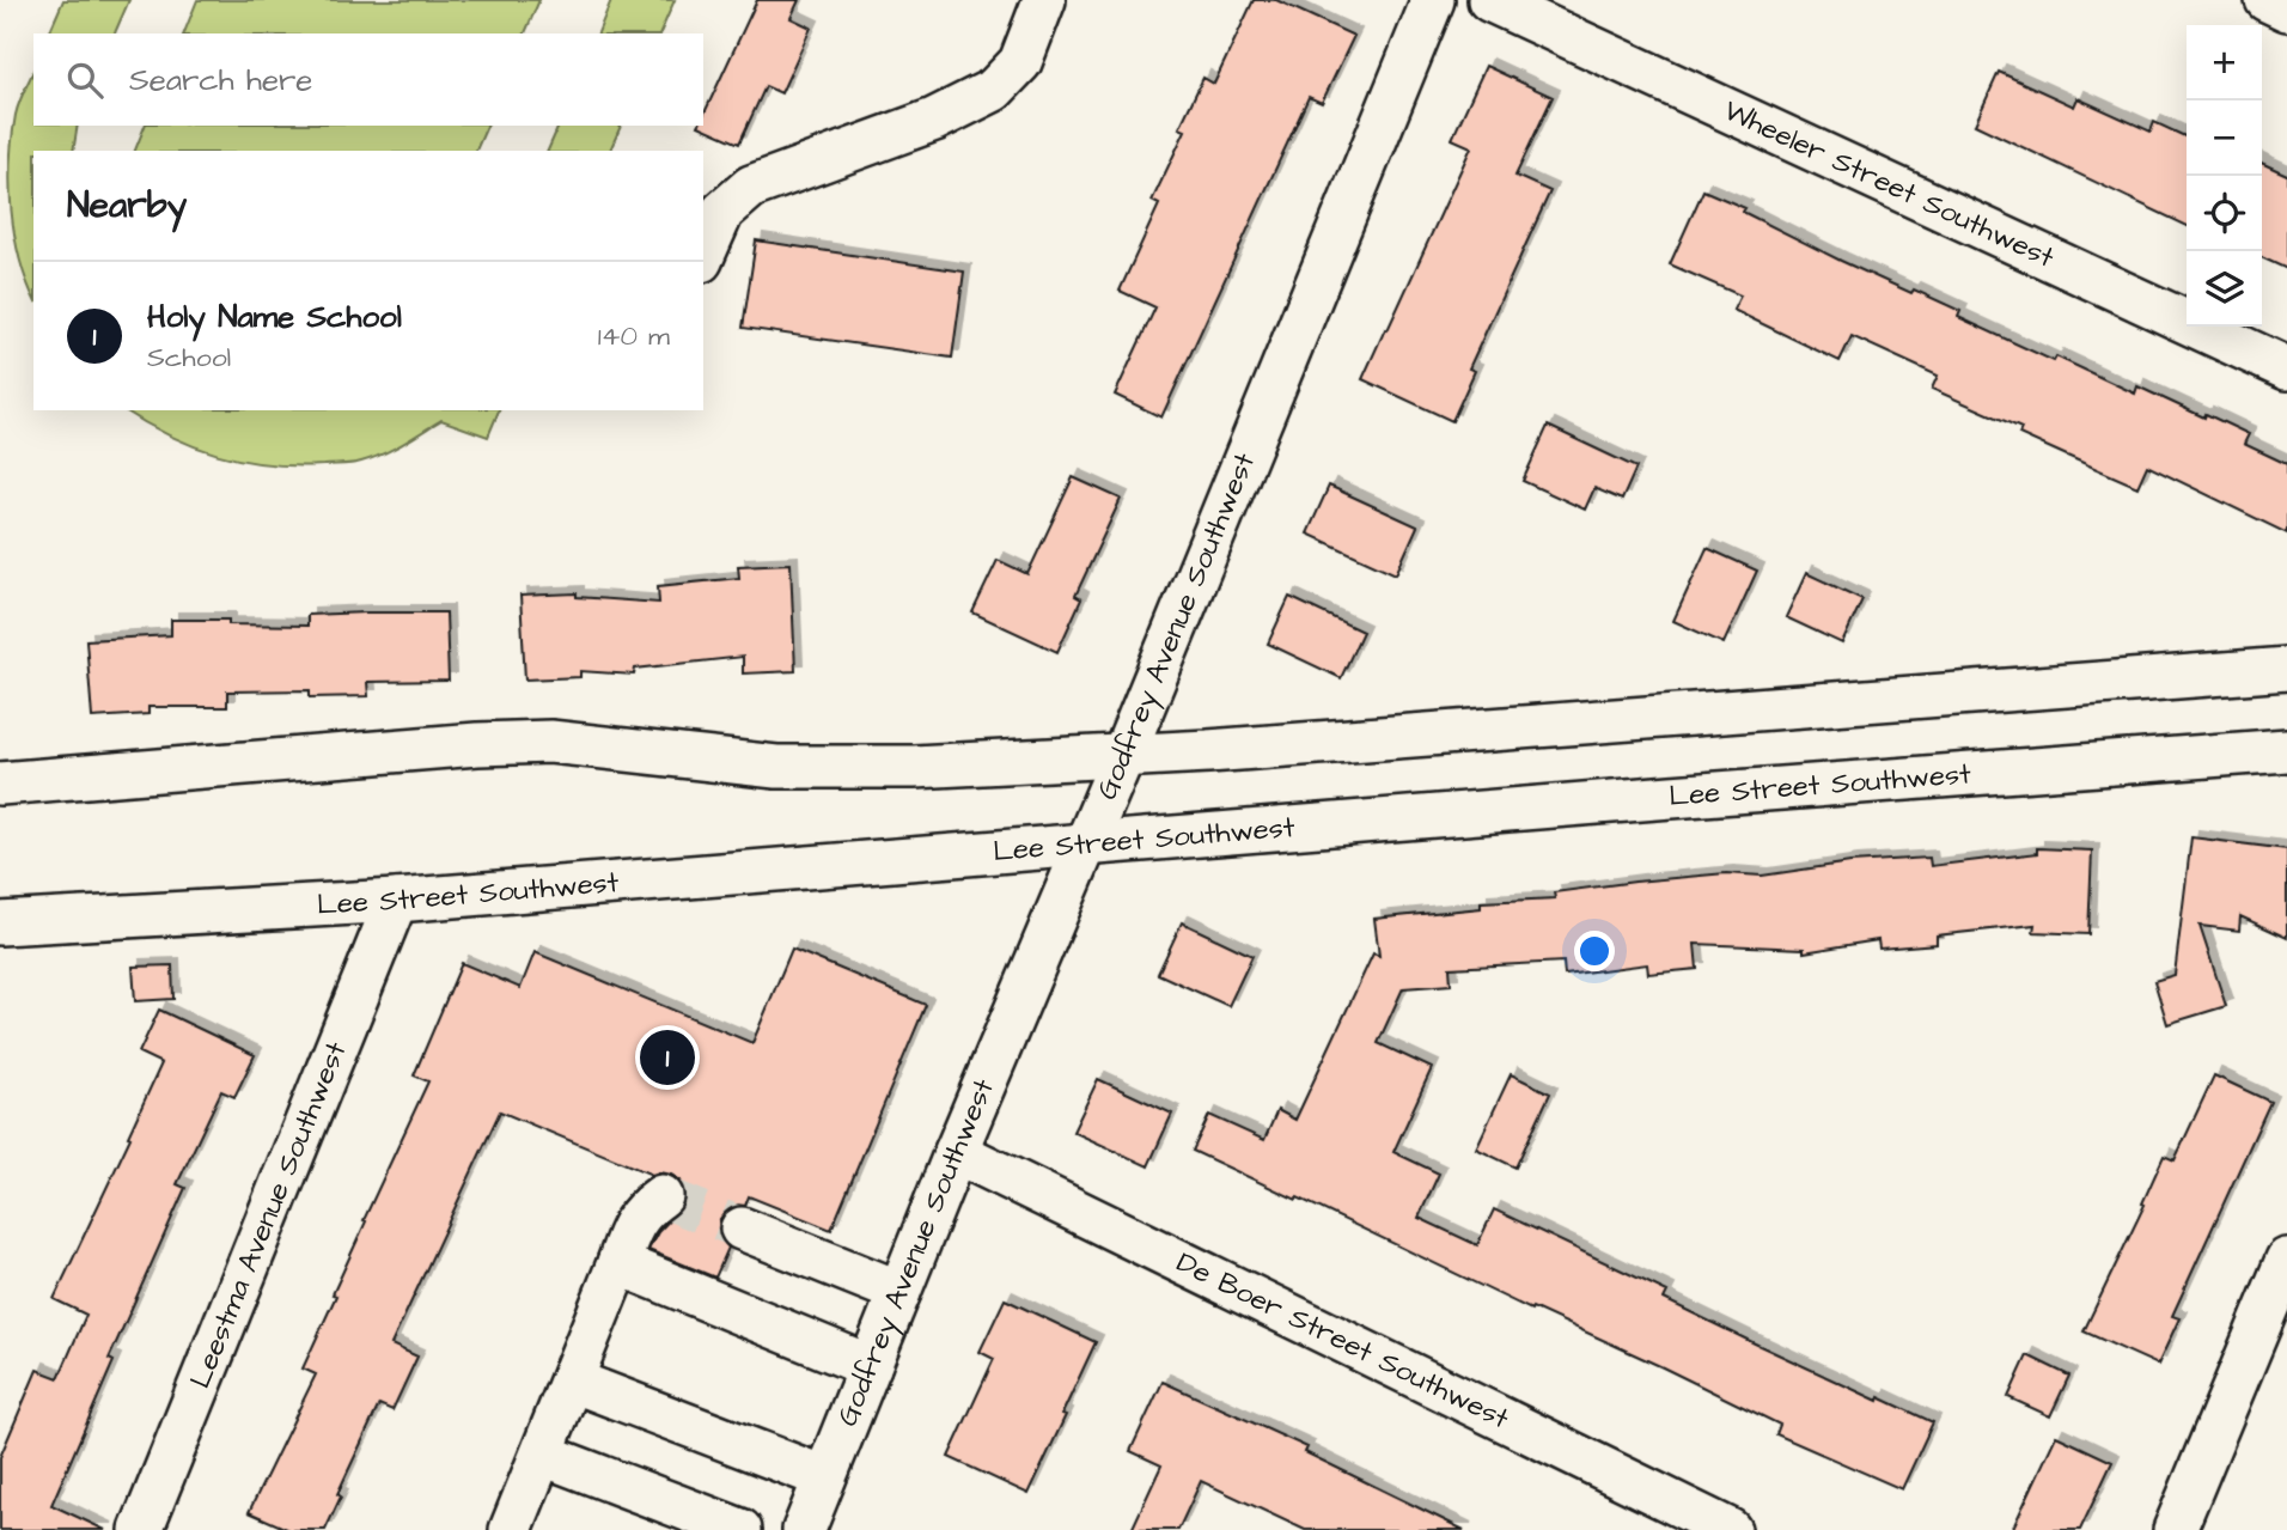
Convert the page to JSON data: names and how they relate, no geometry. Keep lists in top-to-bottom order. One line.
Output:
{"streets":{"street":["Wheeler Street Southwest","Godfrey Avenue Southwest","Lee Street Southwest","Leestma Avenue Southwest","De Boer Street Southwest"]},"crossings":[["Godfrey Avenue Southwest","Lee Street Southwest"],["Godfrey Avenue Southwest","De Boer Street Southwest"],["Lee Street Southwest","Leestma Avenue Southwest"]],"page":{"map_buttons":["+","−"],"search":"Search here","heading":"Nearby","list":[{"mark":"1","name":"Holy Name School","note":"School","value":"140 m"}],"pins":"1"}}
